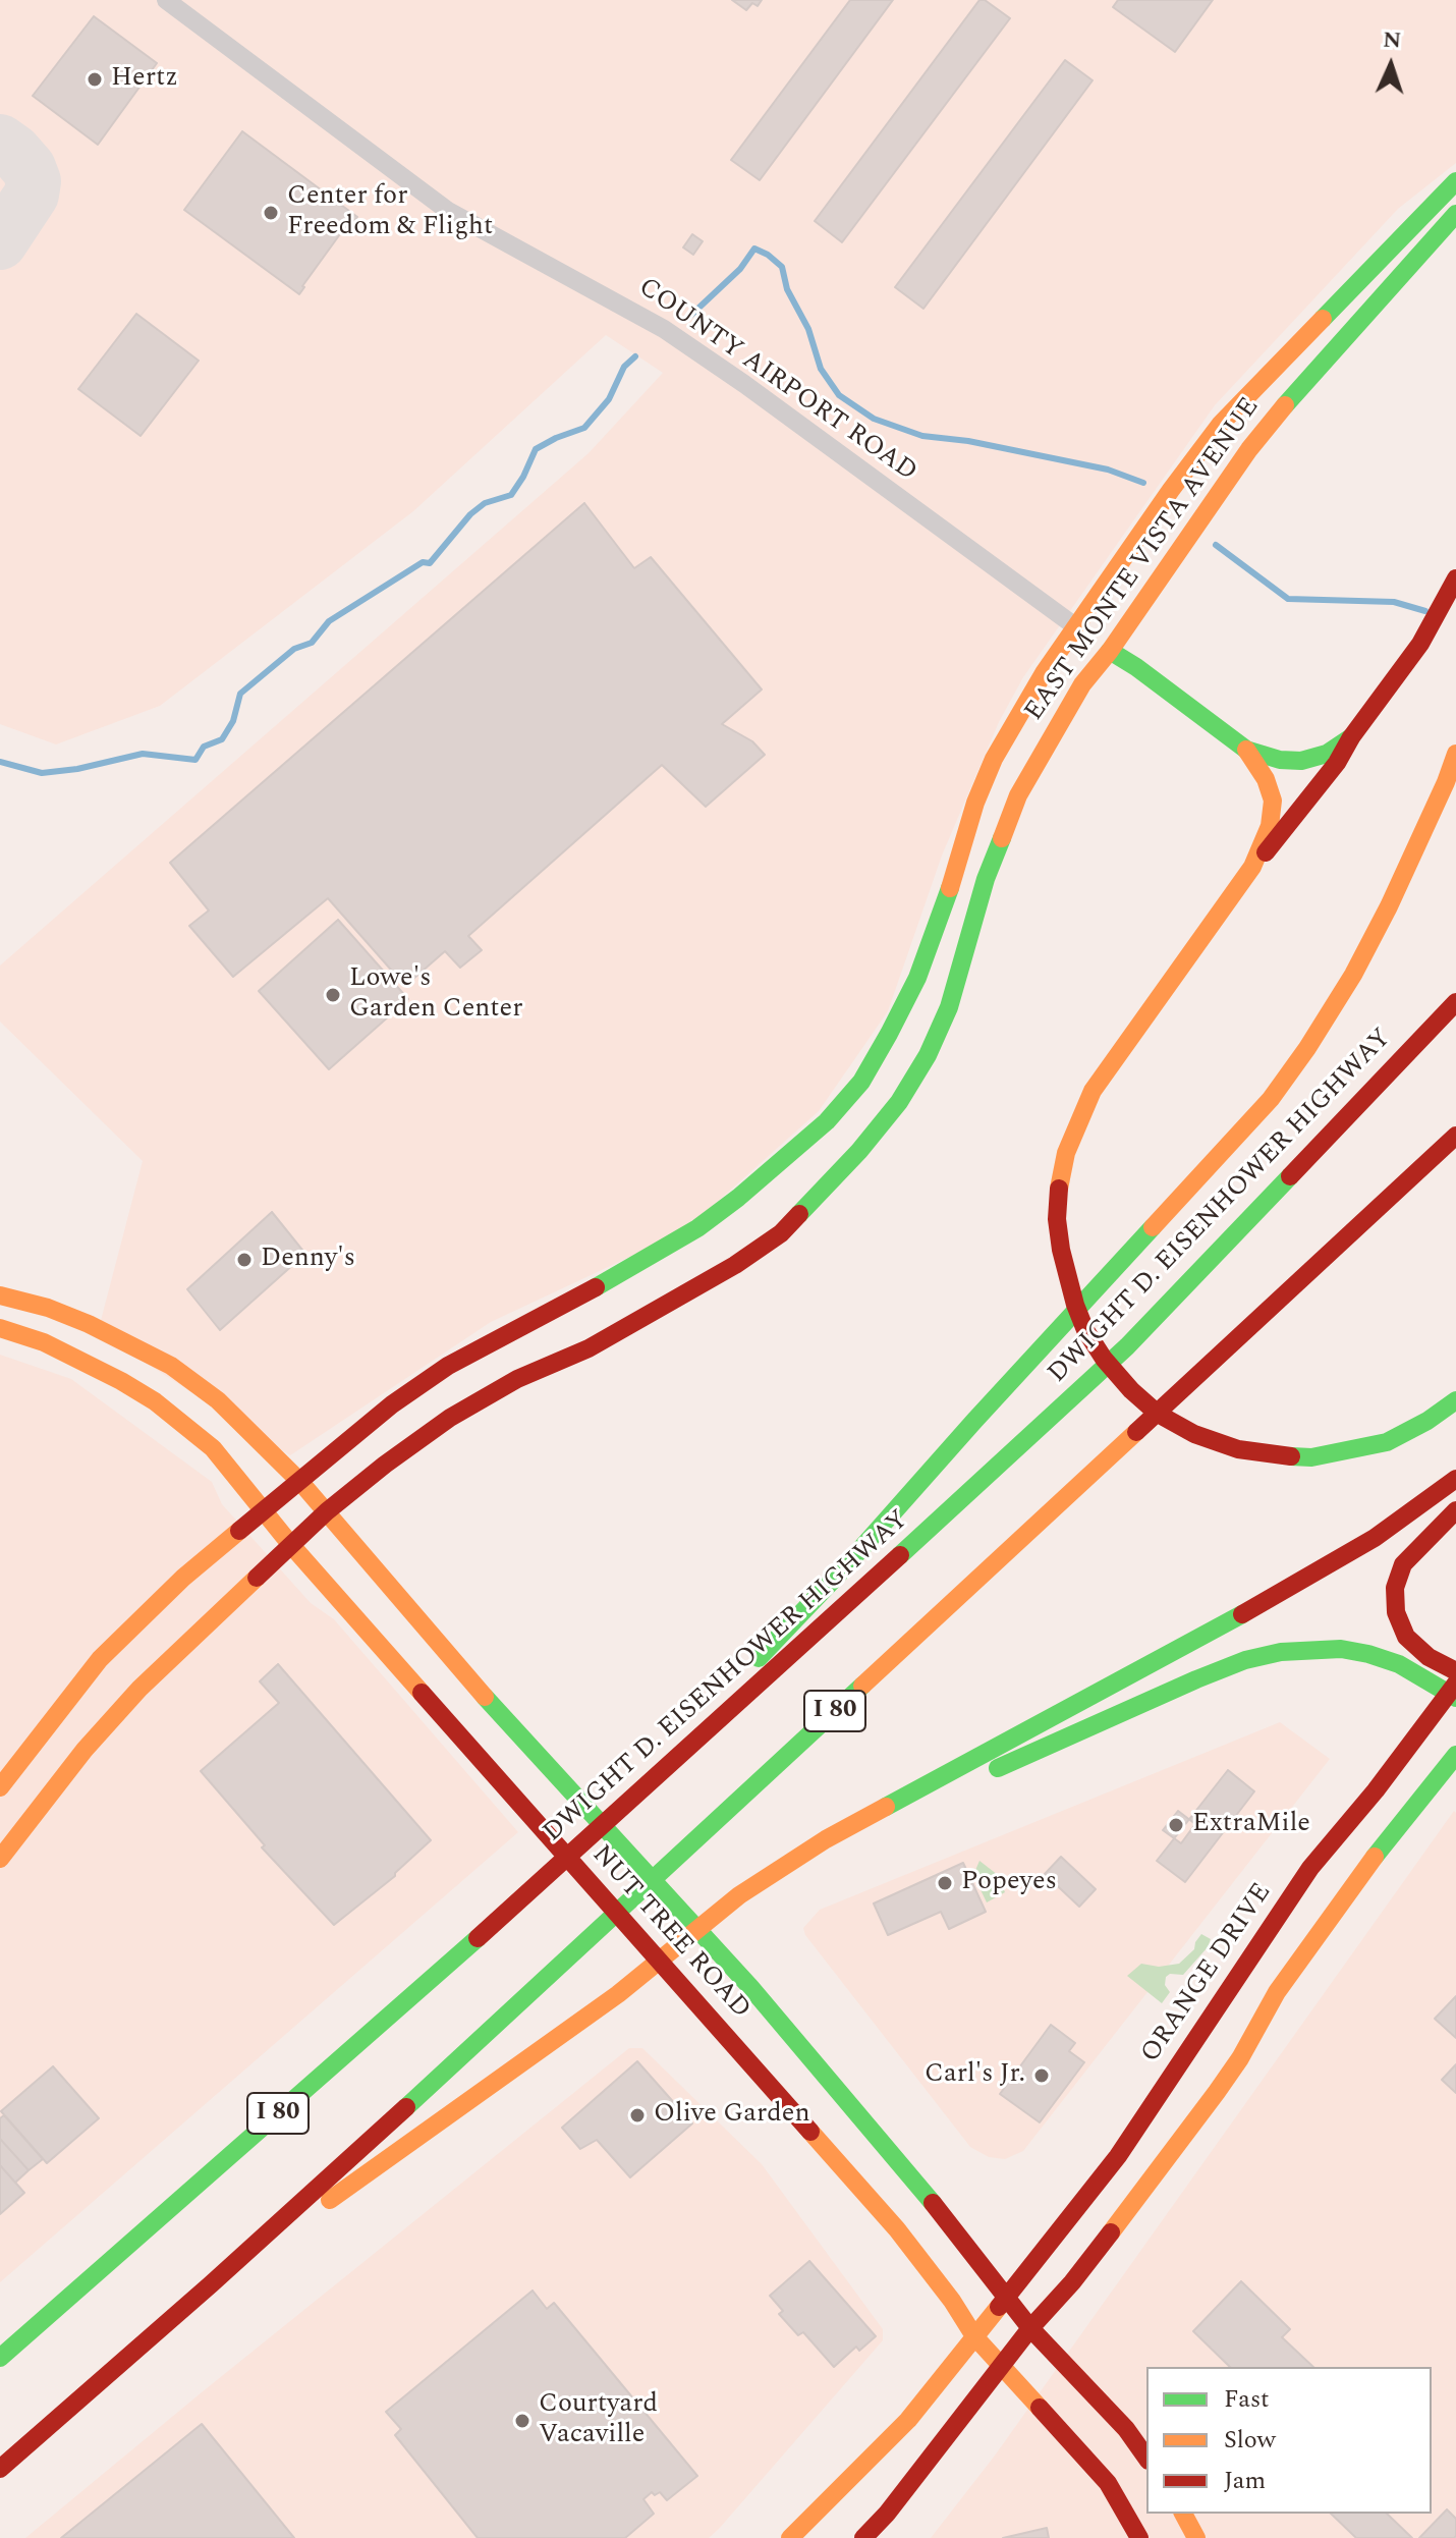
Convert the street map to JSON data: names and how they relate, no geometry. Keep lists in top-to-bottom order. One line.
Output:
{"streets":{"main road":["EAST MONTE VISTA AVENUE","DWIGHT D. EISENHOWER HIGHWAY","I 80","NUT TREE ROAD","ORANGE DRIVE"],"street":["COUNTY AIRPORT ROAD"]},"crossings":[["COUNTY AIRPORT ROAD","EAST MONTE VISTA AVENUE"],["EAST MONTE VISTA AVENUE","NUT TREE ROAD"],["NUT TREE ROAD","ORANGE DRIVE"]],"places":["Hertz","Center for Freedom & Flight","Lowe's Garden Center","Denny's","ExtraMile","Popeyes","Carl's Jr.","Olive Garden","Courtyard Vacaville"],"legend":["Fast","Slow","Jam"],"north":"top"}
